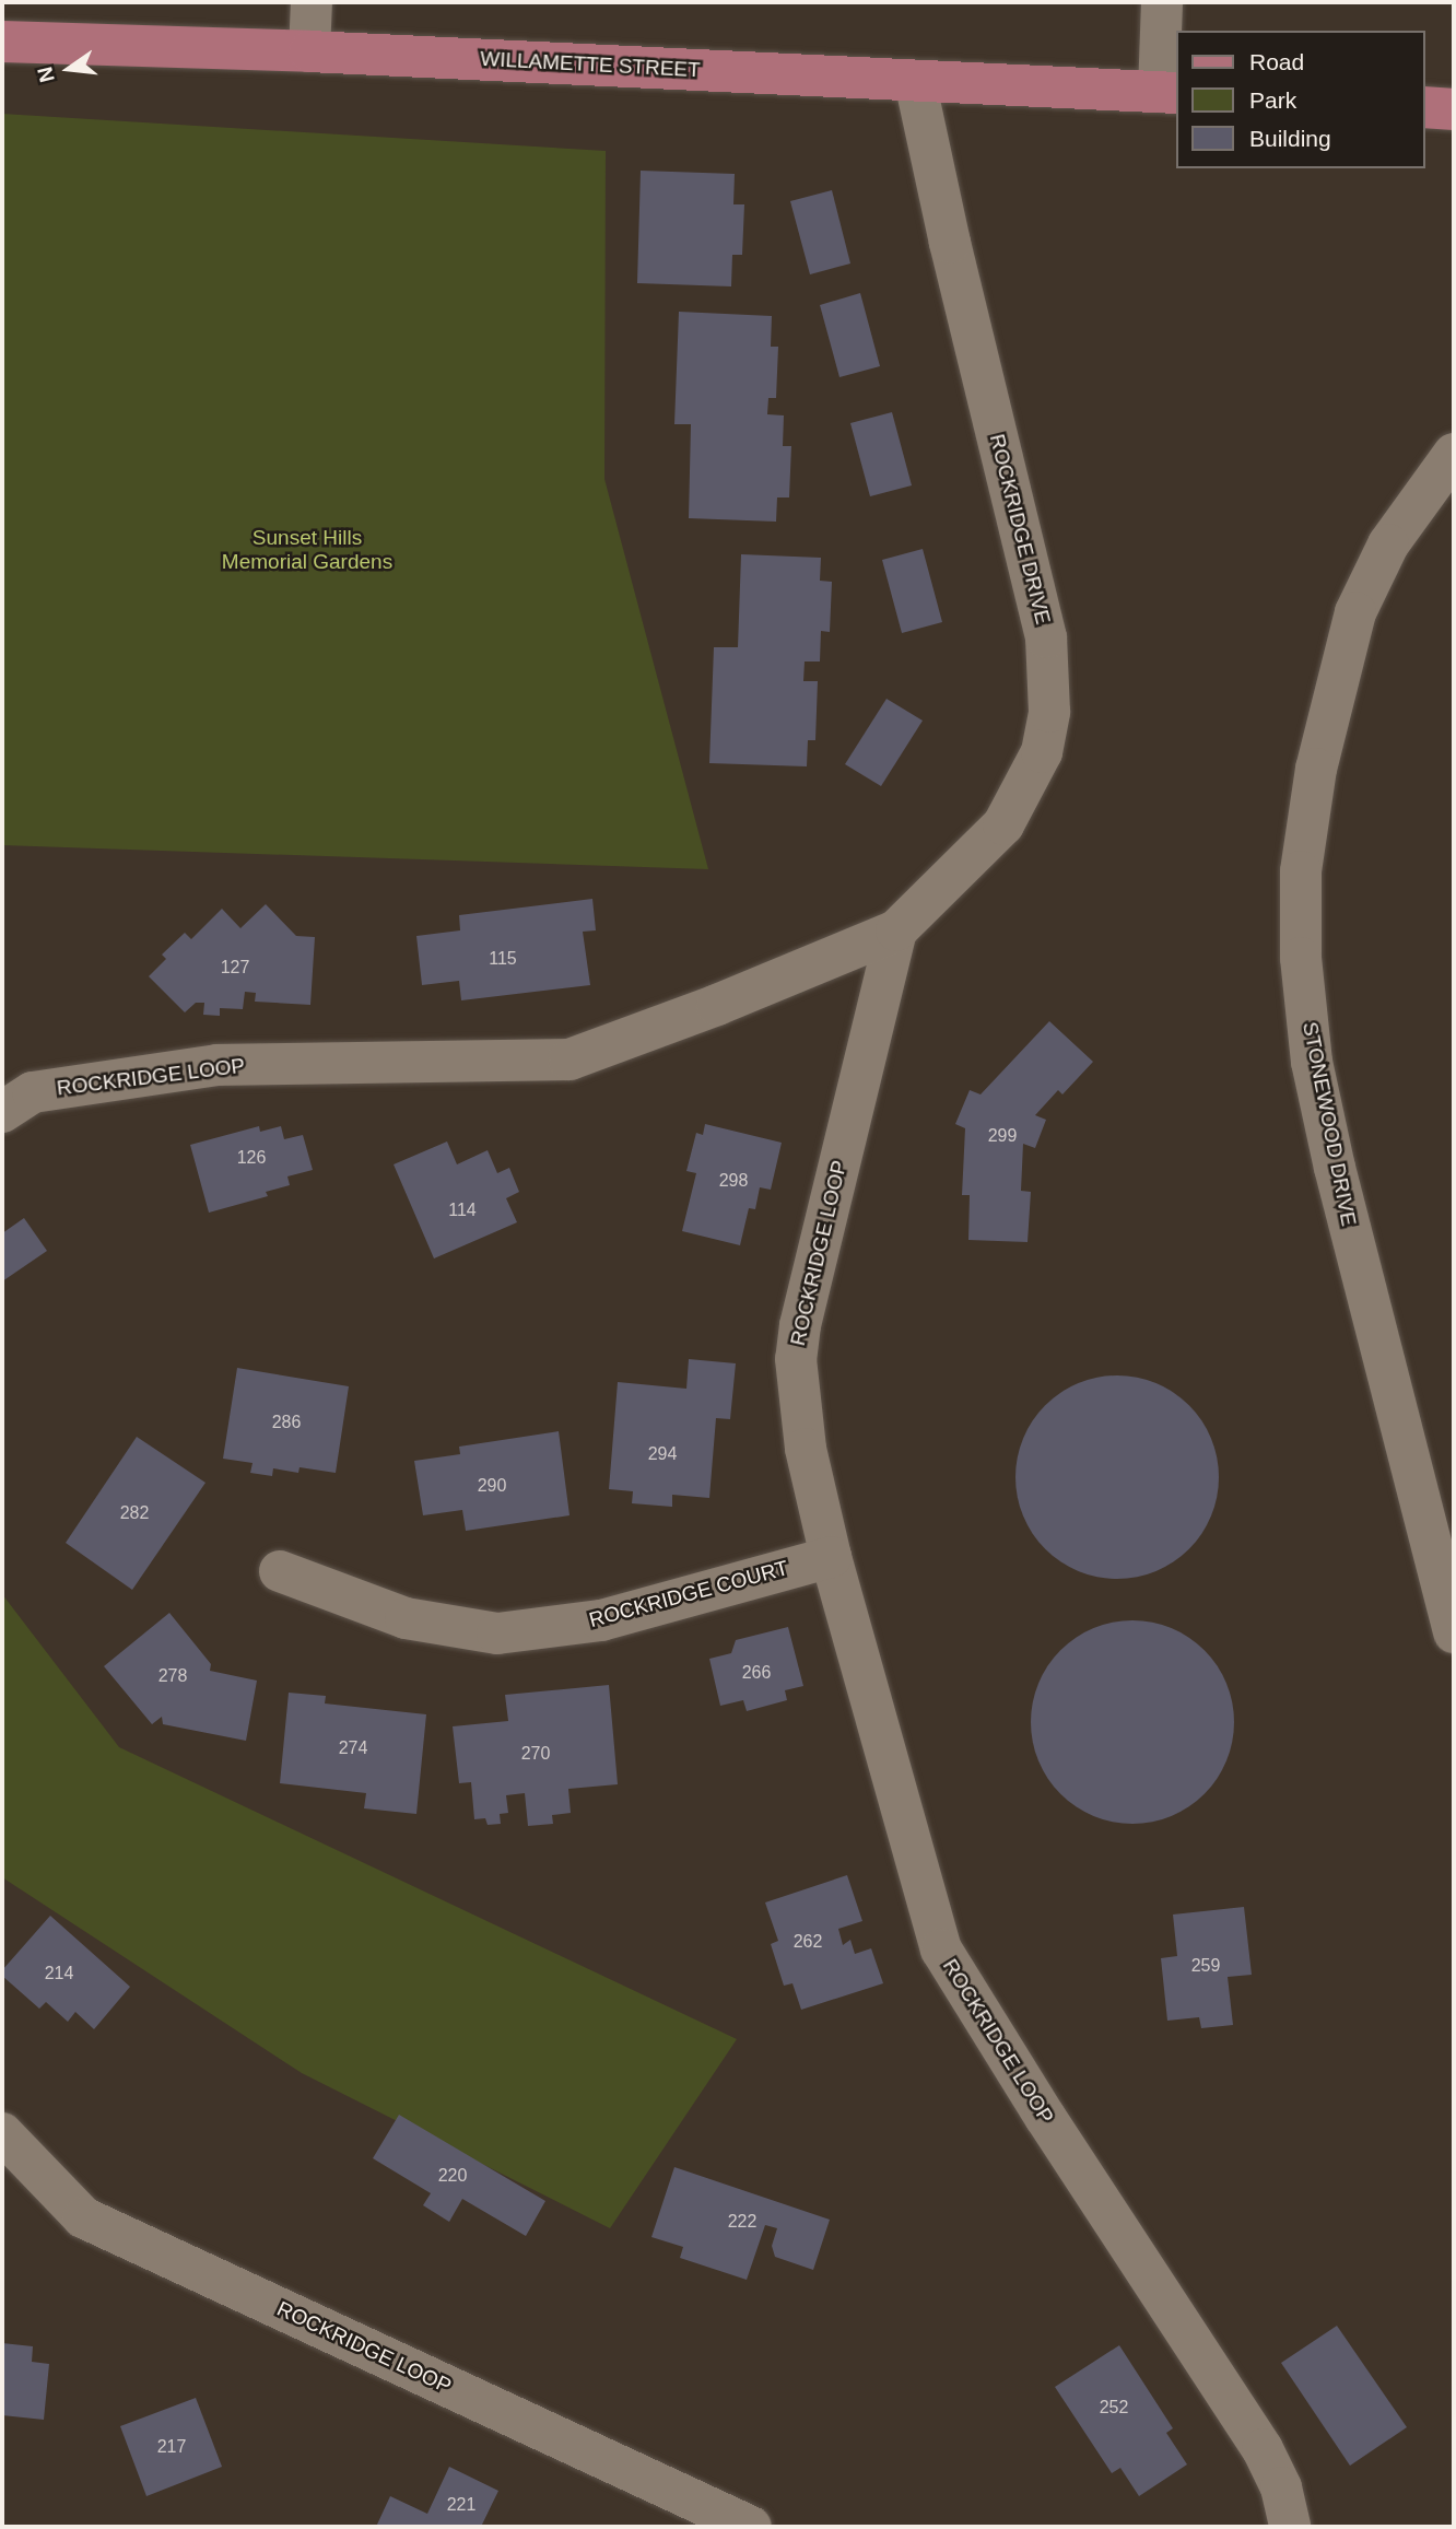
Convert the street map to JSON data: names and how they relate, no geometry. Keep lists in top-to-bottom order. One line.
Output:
{"streets":{"main road":["WILLAMETTE STREET"],"street":["ROCKRIDGE DRIVE","ROCKRIDGE LOOP","STONEWOOD DRIVE","ROCKRIDGE COURT"]},"crossings":[["WILLAMETTE STREET","ROCKRIDGE DRIVE"],["ROCKRIDGE DRIVE","ROCKRIDGE LOOP"],["ROCKRIDGE LOOP","ROCKRIDGE COURT"]],"parks":["Sunset Hills Memorial Gardens"],"house_numbers":["115","127","299","126","298","114","286","294","290","282","266","278","274","270","262","259","214","220","222","252","217","221"],"legend":["Road","Park","Building"],"north":"left"}
